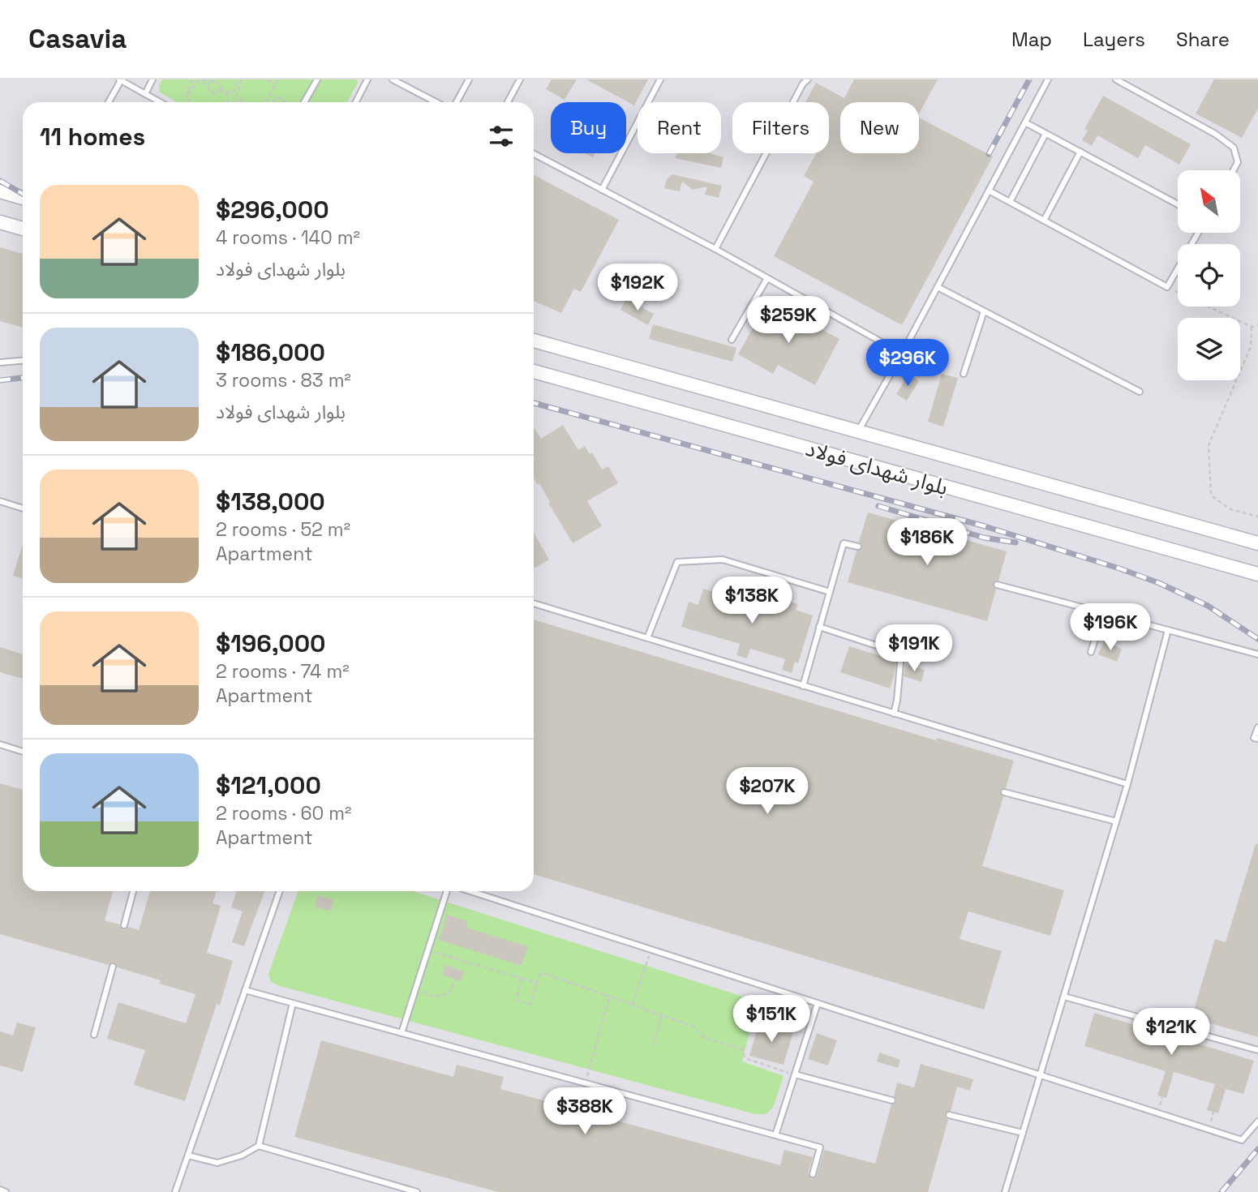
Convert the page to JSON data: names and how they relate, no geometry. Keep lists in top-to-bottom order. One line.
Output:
{"streets":{"street":["بلوار شهدای فولاد"]},"north":"top left","page":{"header":"Casavia","nav":["Map","Layers","Share"],"chip":["Buy","Rent","Filters","New"],"heading":"11 homes","list":[{"name":"$296,000","note":"4 rooms · 140 m² · بلوار شهدای فولاد"},{"name":"$186,000","note":"3 rooms · 83 m² · بلوار شهدای فولاد"},{"name":"$138,000","note":"2 rooms · 52 m² · Apartment"},{"name":"$196,000","note":"2 rooms · 74 m² · Apartment"},{"name":"$121,000","note":"2 rooms · 60 m² · Apartment"}],"price":["$192K","$259K","$296K","$186K","$138K","$196K","$191K","$207K","$151K","$121K","$388K"]}}
